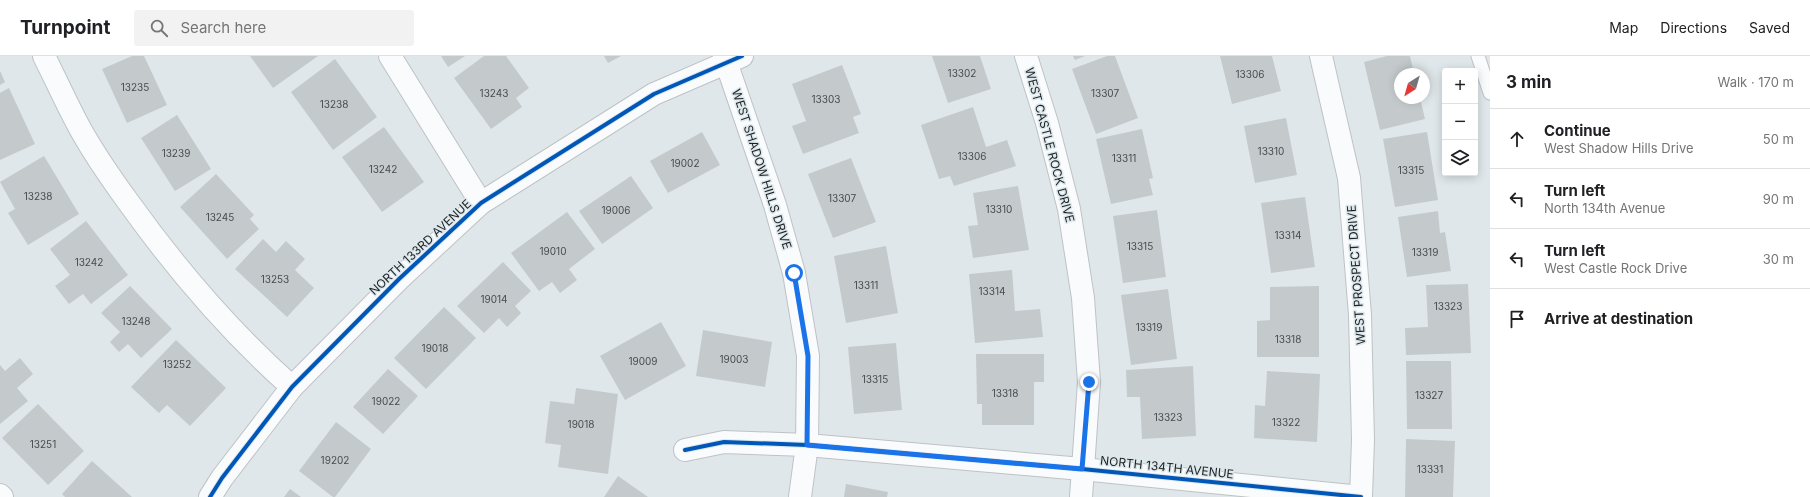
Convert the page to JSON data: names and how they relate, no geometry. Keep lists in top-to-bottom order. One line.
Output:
{"streets":{"street":["WEST CASTLE ROCK DRIVE","WEST SHADOW HILLS DRIVE","NORTH 133RD AVENUE","WEST PROSPECT DRIVE","NORTH 134TH AVENUE"]},"crossings":[["WEST CASTLE ROCK DRIVE","NORTH 134TH AVENUE"],["WEST SHADOW HILLS DRIVE","NORTH 133RD AVENUE"],["WEST SHADOW HILLS DRIVE","NORTH 134TH AVENUE"],["WEST PROSPECT DRIVE","NORTH 134TH AVENUE"]],"house_numbers":["13302","13306","13235","13243","13307","13303","13238","13310","13239","13306","13311","19002","13242","13315","13238","13307","13310","19006","13245","13314","13315","19010","13319","13242","13253","13311","13314","19014","13323","13248","13319","13318","19018","19003","19009","13252","13315","13318","13327","19022","13323","13322","19018","13251","19202","13331"],"north":"bottom left","page":{"header":"Turnpoint","search":"Search here","nav":["Map","Directions","Saved"],"heading":["3 min","Walk · 170 m"],"map_buttons":["+","−"],"list":[["Continue","West Shadow Hills Drive","50 m"],["Turn left","North 134th Avenue","90 m"],["Turn left","West Castle Rock Drive","30 m"],"Arrive at destination"]}}
